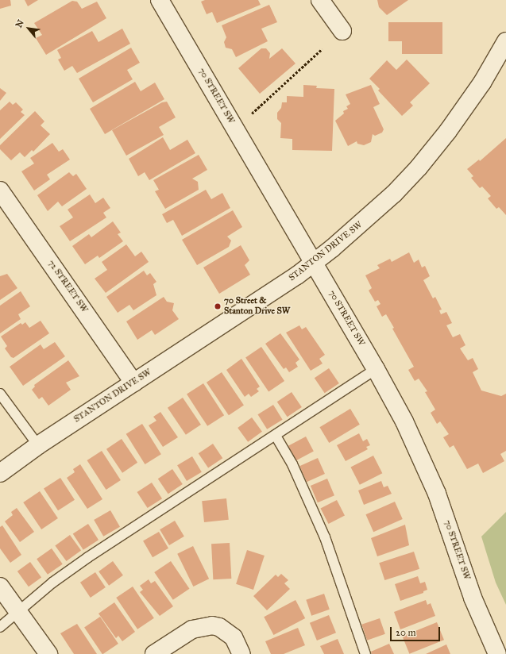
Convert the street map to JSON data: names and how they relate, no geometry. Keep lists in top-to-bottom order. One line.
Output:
{"streets":{"street":["70 STREET SW","STANTON DRIVE SW","72 STREET SW"]},"crossings":[["70 STREET SW","STANTON DRIVE SW"],["STANTON DRIVE SW","72 STREET SW"]],"places":["70 Street & Stanton Drive SW"],"scale_bar":"20 m","north":"top left"}
